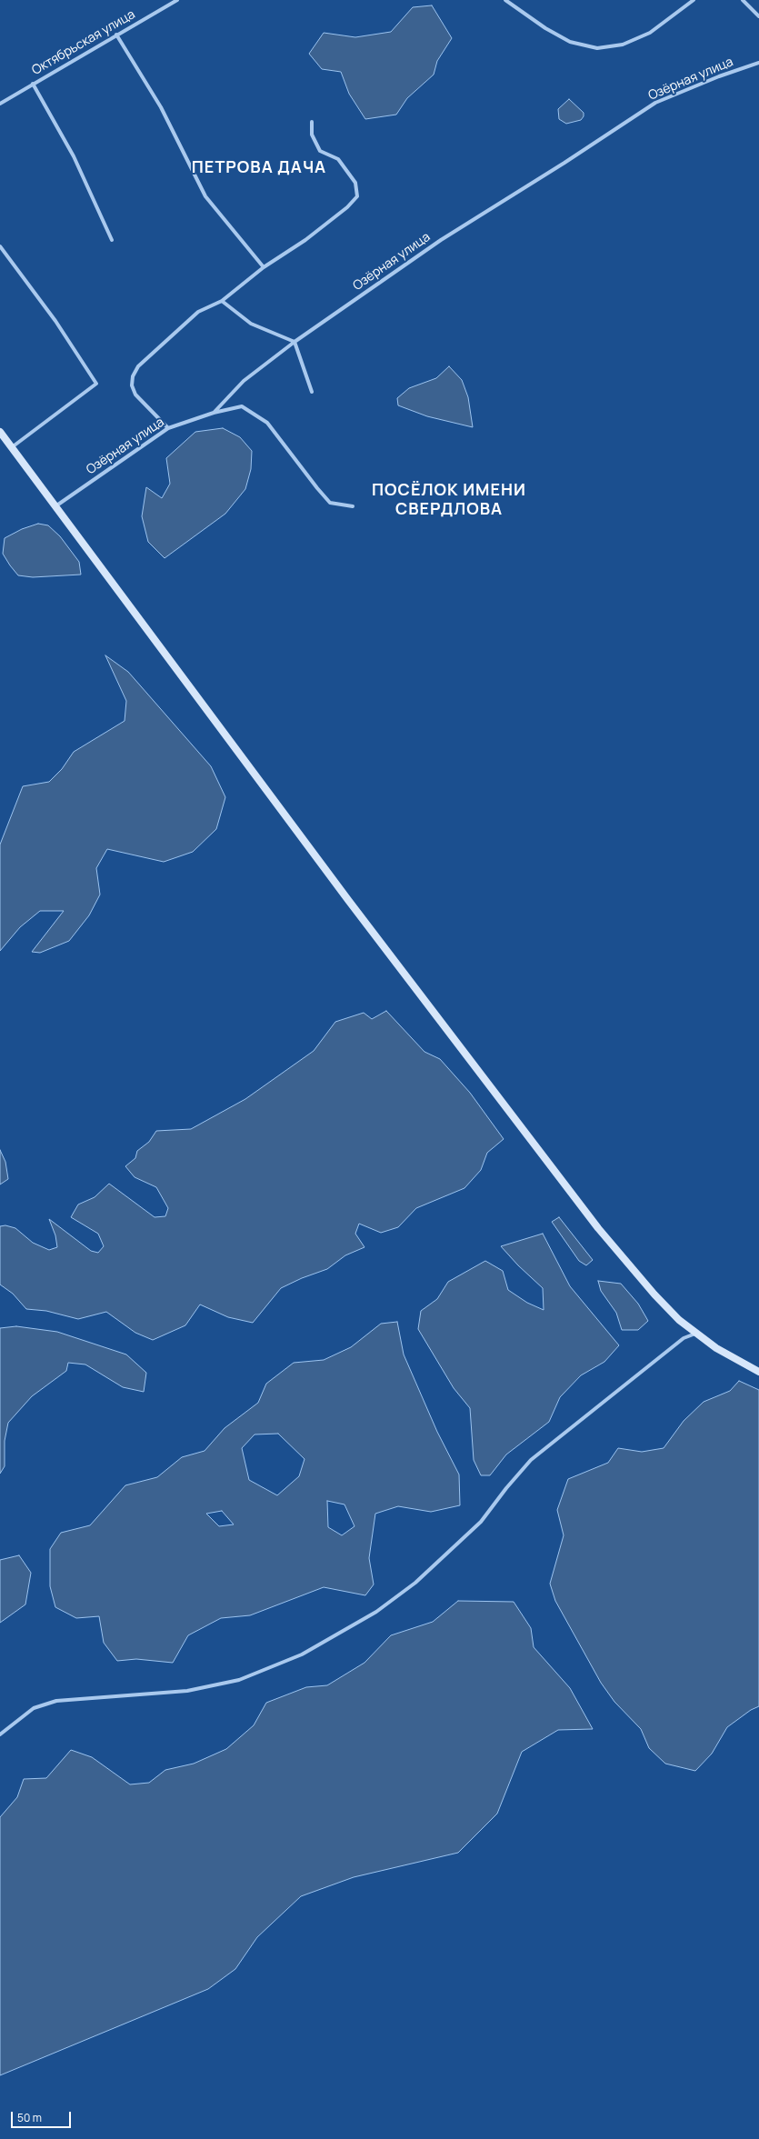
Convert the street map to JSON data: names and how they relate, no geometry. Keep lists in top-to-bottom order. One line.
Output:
{"streets":{"street":["Октябрьская улица","Озёрная улица"]},"districts":["ПЕТРОВА ДАЧА","ПОСЁЛОК ИМЕНИ СВЕРДЛОВА"],"scale_bar":"50 m"}
